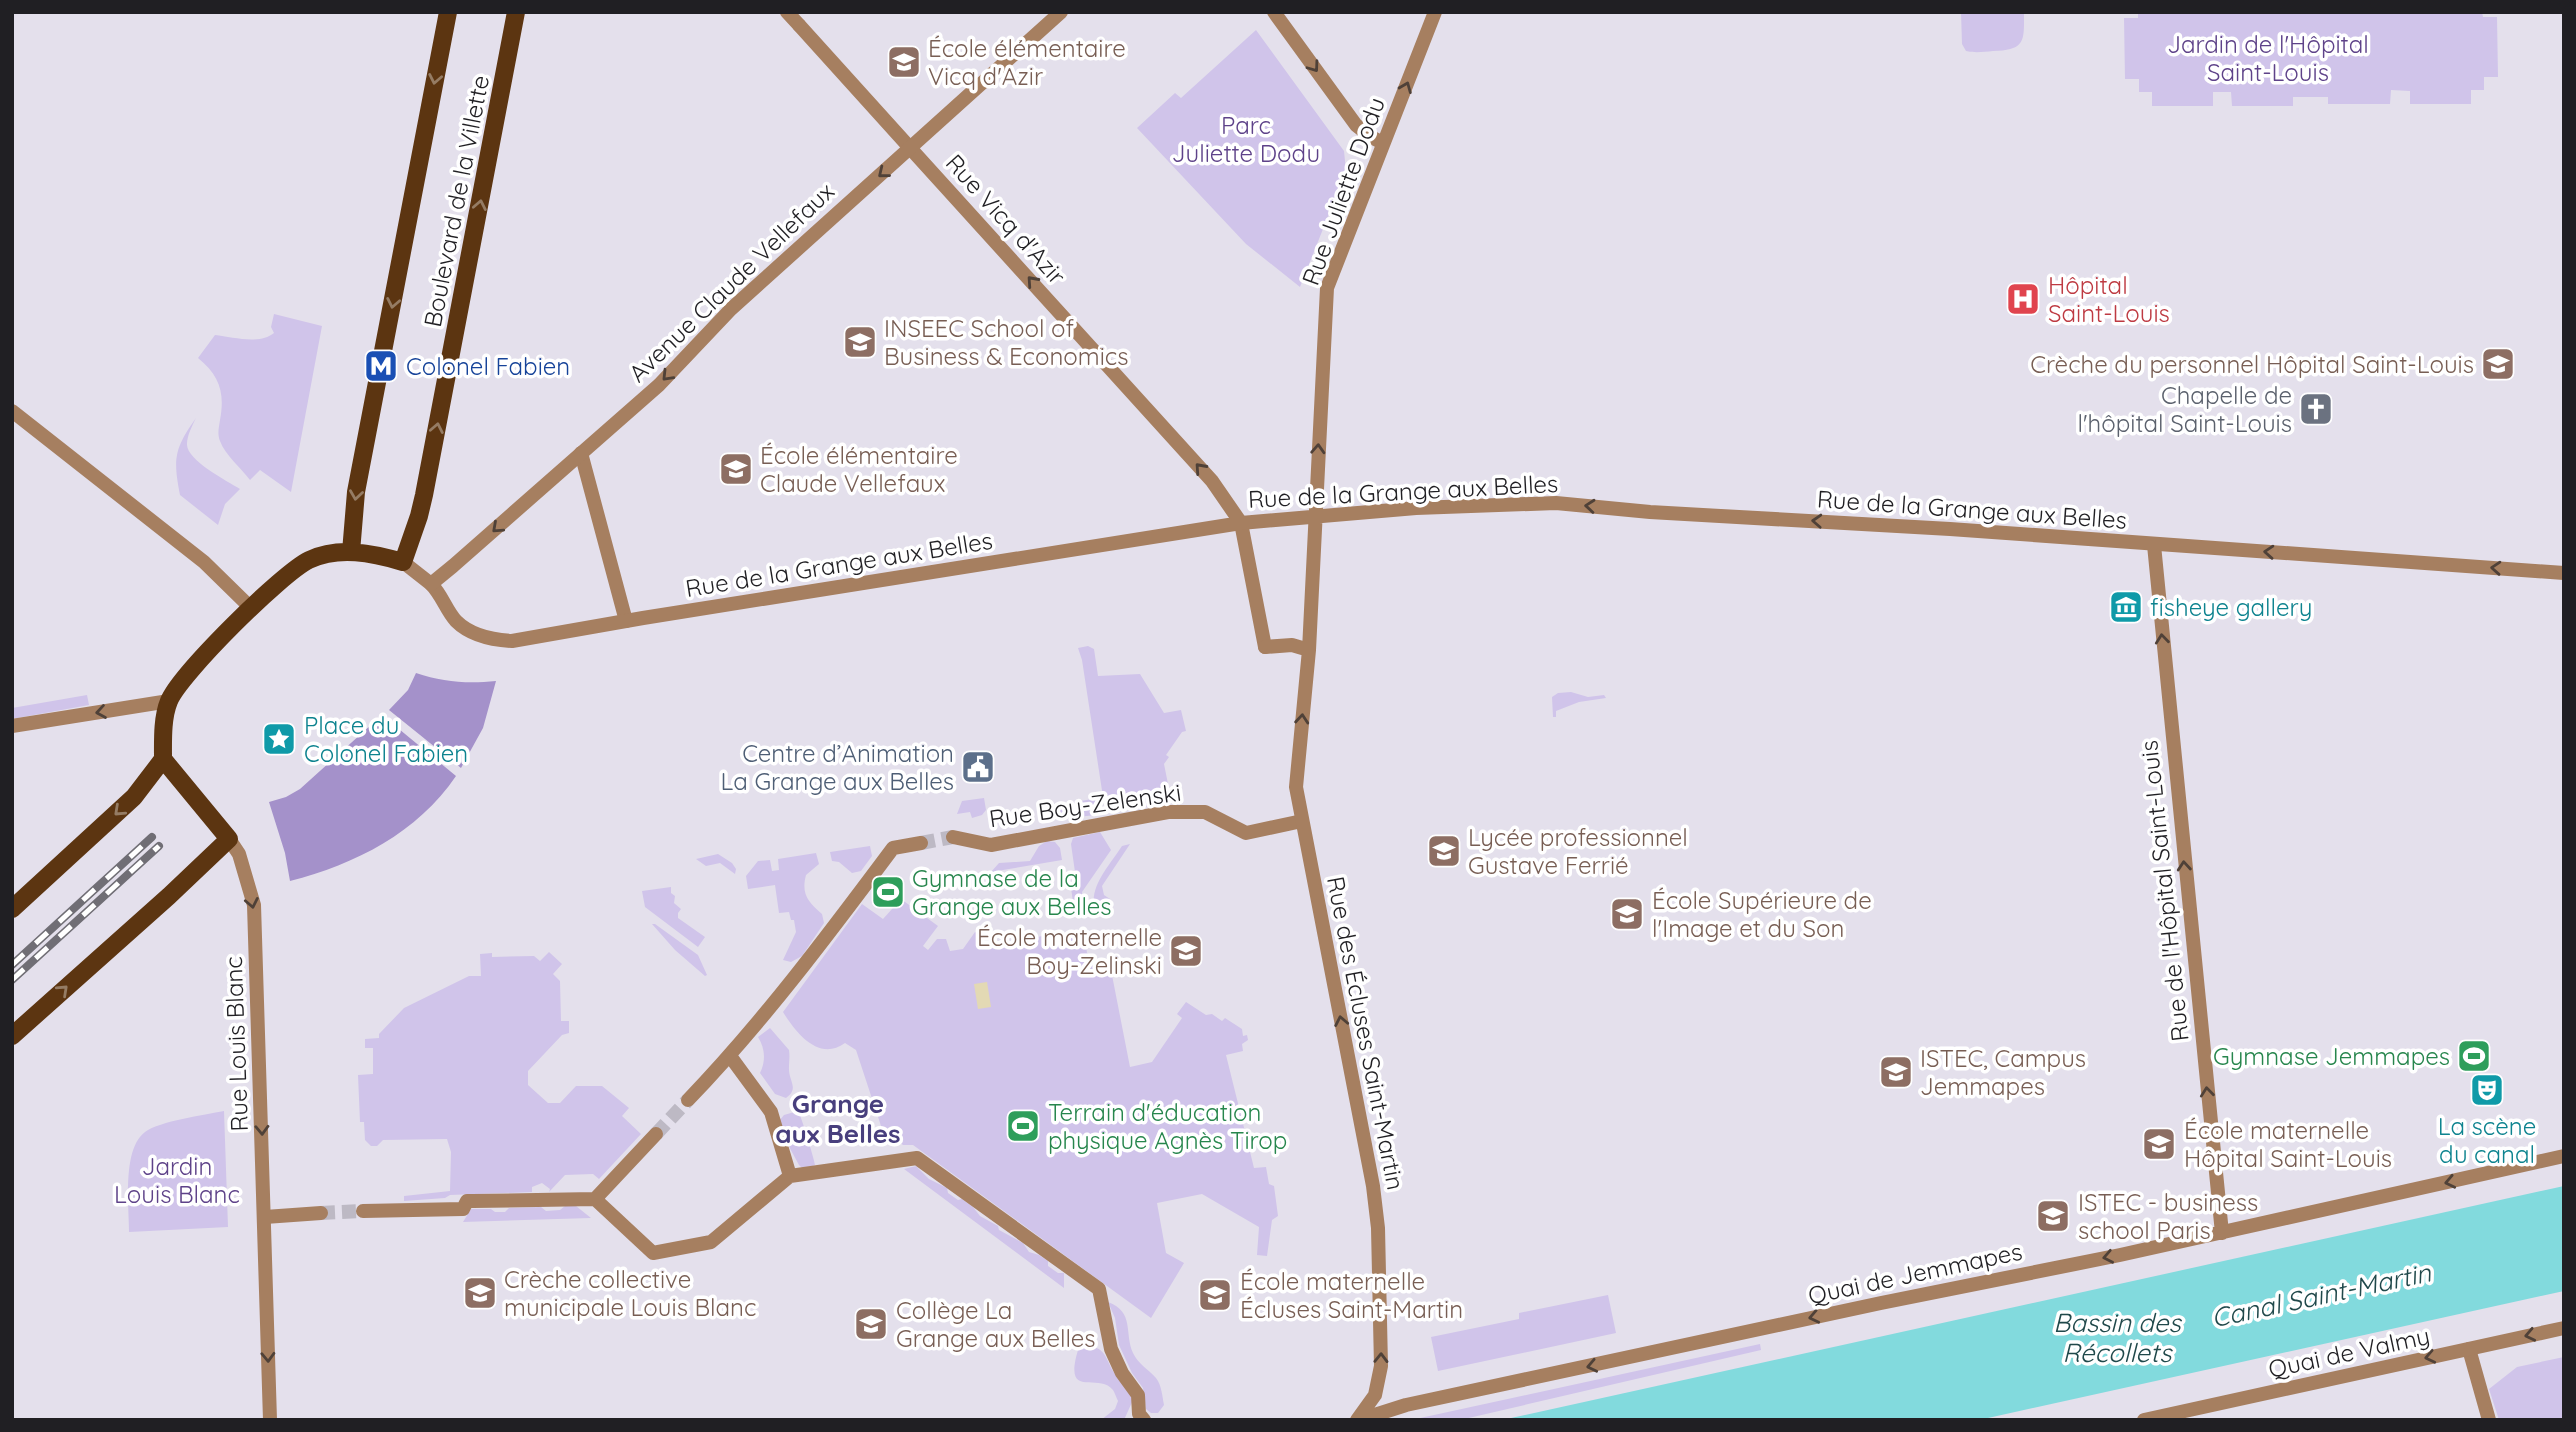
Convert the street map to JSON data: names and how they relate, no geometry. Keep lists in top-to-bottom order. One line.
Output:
{"streets":{"main road":["Boulevard de la Villette"],"street":["Rue Juliette Dodu","Rue Vicq d'Azir","Avenue Claude Vellefaux","Rue de la Grange aux Belles","Rue Boy-Zelenski","Rue de l'Hôpital Saint-Louis","Rue des Écluses Saint-Martin","Rue Louis Blanc","Quai de Jemmapes","Quai de Valmy"]},"crossings":[["Rue Juliette Dodu","Rue de la Grange aux Belles"],["Rue Juliette Dodu","Rue des Écluses Saint-Martin"],["Rue Vicq d'Azir","Avenue Claude Vellefaux"],["Rue Vicq d'Azir","Rue de la Grange aux Belles"],["Avenue Claude Vellefaux","Rue de la Grange aux Belles"],["Rue de la Grange aux Belles","Rue de l'Hôpital Saint-Louis"],["Rue de la Grange aux Belles","Rue des Écluses Saint-Martin"],["Rue Boy-Zelenski","Rue des Écluses Saint-Martin"],["Rue de l'Hôpital Saint-Louis","Quai de Jemmapes"],["Rue des Écluses Saint-Martin","Quai de Jemmapes"]],"one_way":["Rue Juliette Dodu","Rue Vicq d'Azir","Avenue Claude Vellefaux","Rue de la Grange aux Belles","Rue de l'Hôpital Saint-Louis","Rue des Écluses Saint-Martin","Rue Louis Blanc","Quai de Jemmapes","Quai de Valmy"],"districts":["Grange aux Belles"],"water":["Canal Saint-Martin","Bassin des Récollets"],"parks":["Jardin de l'Hôpital Saint-Louis","Parc Juliette Dodu","Jardin Louis Blanc"],"places":{"school or university":["École élémentaire Vicq d'Azir","INSEEC School of Business & Economics","Crèche du personnel Hôpital Saint-Louis","École élémentaire Claude Vellefaux","Lycée professionnel Gustave Ferrié","École Supérieure de l'Image et du Son","École maternelle Boy-Zelinski","ISTEC, Campus Jemmapes","École maternelle Hôpital Saint-Louis","ISTEC - business school Paris","Crèche collective municipale Louis Blanc","École maternelle Écluses Saint-Martin","Collège La Grange aux Belles"],"hospital":["Hôpital Saint-Louis"],"metro station":["Colonel Fabien"],"church":["Chapelle de l'hôpital Saint-Louis"],"museum":["fisheye gallery"],"place":["Place du Colonel Fabien"],"public building":["Centre d’Animation La Grange aux Belles"],"sports":["Gymnase de la Grange aux Belles","Gymnase Jemmapes","Terrain d'éducation physique Agnès Tirop"],"theatre":["La scène du canal"]}}
